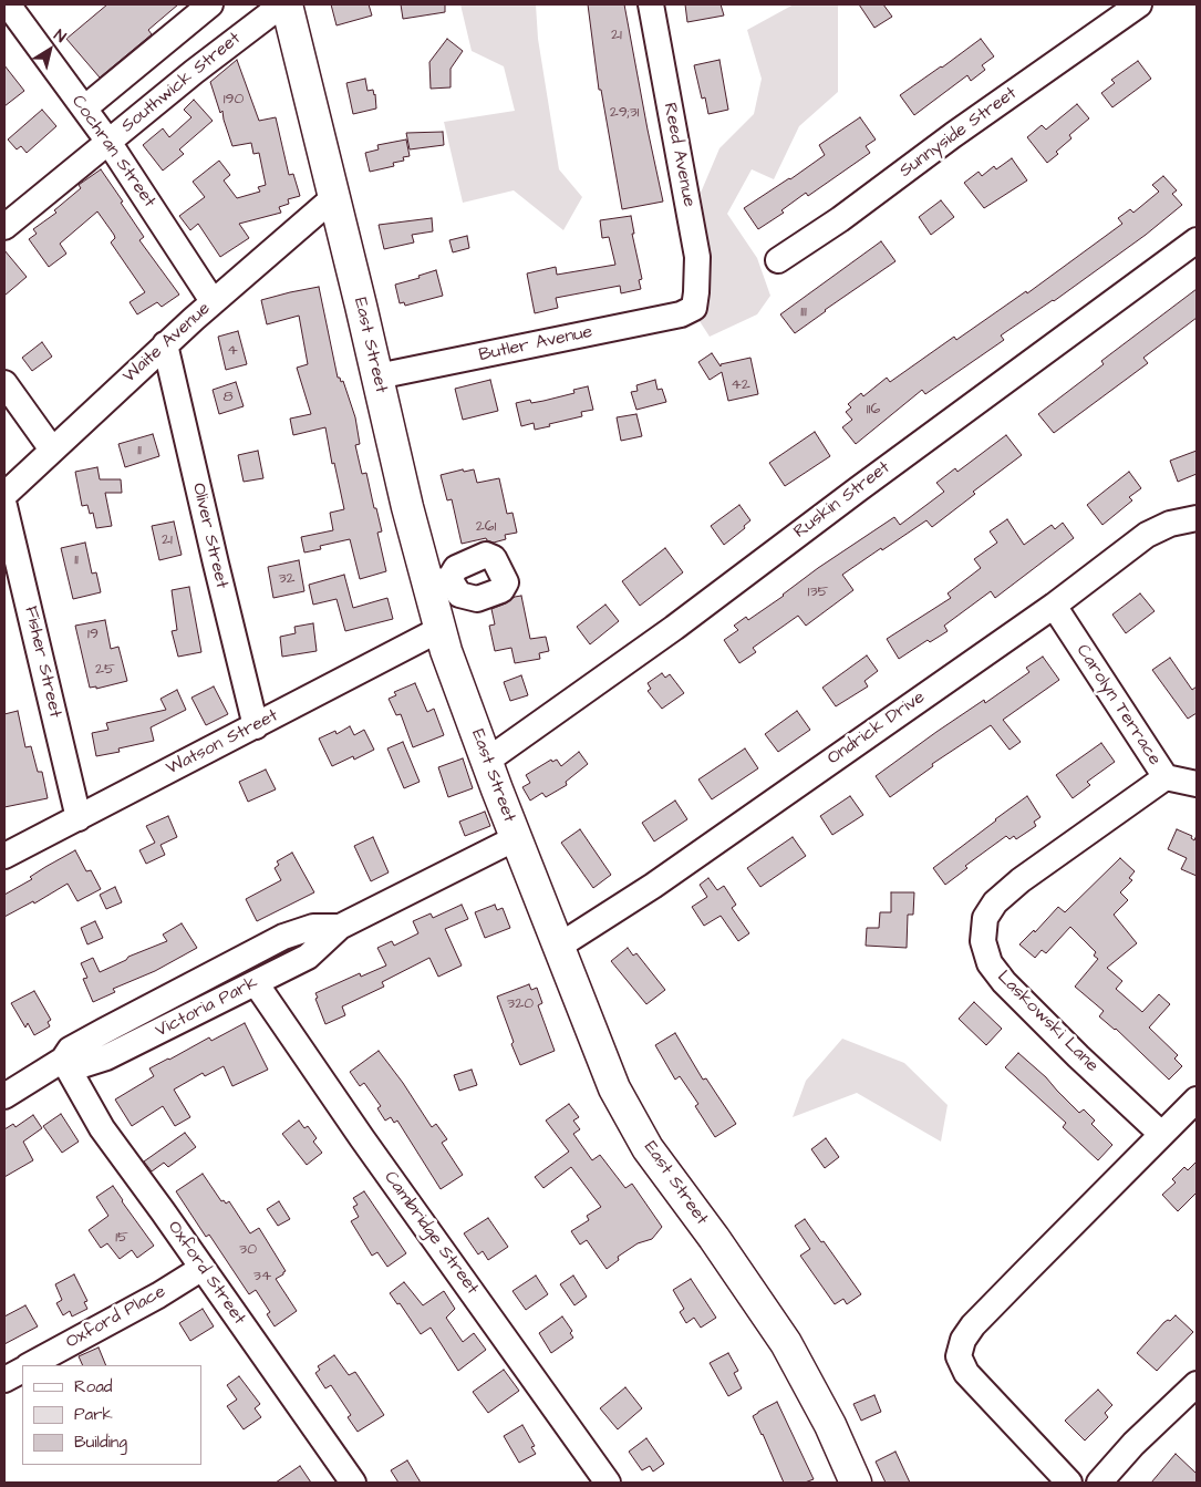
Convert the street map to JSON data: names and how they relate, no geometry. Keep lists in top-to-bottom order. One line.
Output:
{"streets":{"main road":["East Street"],"street":["Southwick Street","Sunnyside Street","Cochran Street","Reed Avenue","Waite Avenue","Butler Avenue","Ruskin Street","Oliver Street","Fisher Street","Carolyn Terrace","Ondrick Drive","Watson Street","Victoria Park","Laskowski Lane","Cambridge Street","Oxford Street","Oxford Place"]},"crossings":[["Southwick Street","Cochran Street"],["Cochran Street","Waite Avenue"],["Reed Avenue","Butler Avenue"],["Waite Avenue","East Street"],["Waite Avenue","Oliver Street"],["Butler Avenue","East Street"],["East Street","Ruskin Street"],["East Street","Ondrick Drive"],["East Street","Watson Street"],["East Street","Victoria Park"],["Oliver Street","Watson Street"],["Fisher Street","Watson Street"],["Carolyn Terrace","Ondrick Drive"],["Carolyn Terrace","Laskowski Lane"],["Victoria Park","Cambridge Street"],["Victoria Park","Oxford Street"],["Oxford Street","Oxford Place"]],"house_numbers":["21","190","29;31","111","4","42","8","116","11","261","21","11","32","135","19","25","320","15","30","34"],"legend":["Road","Park","Building"],"north":"top right"}
